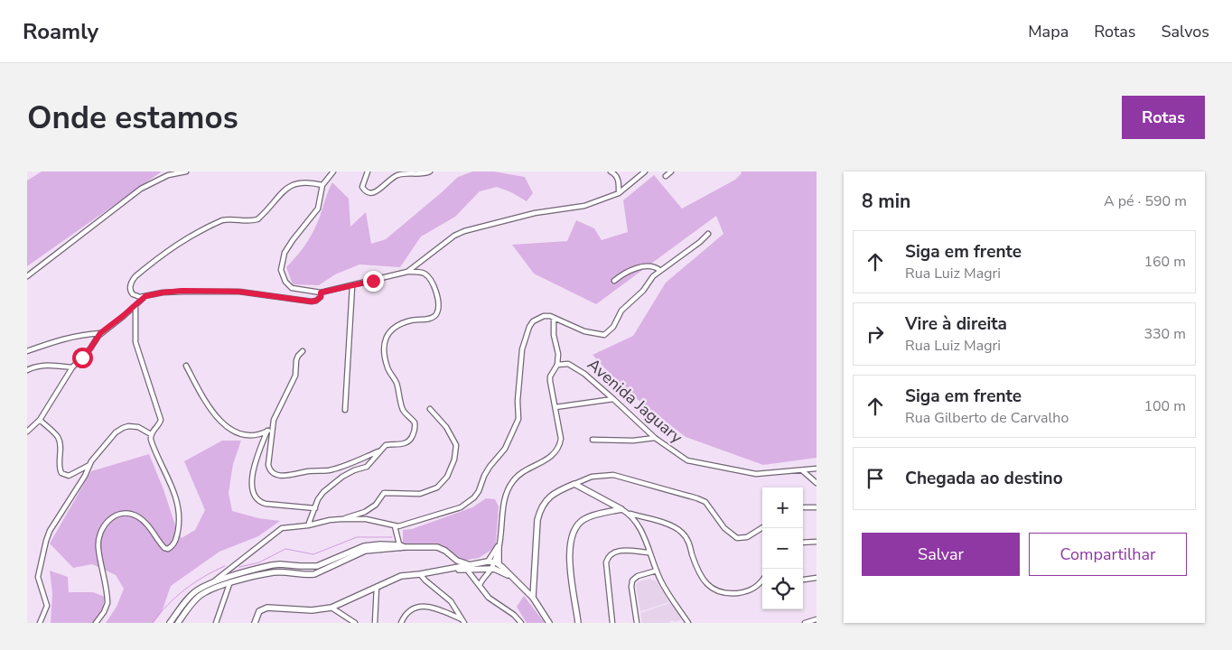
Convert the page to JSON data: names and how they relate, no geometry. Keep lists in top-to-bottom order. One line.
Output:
{"streets":{"street":["Avenida Jaguary"]},"page":{"header":"Roamly","nav":["Mapa","Rotas","Salvos"],"buttons":["Rotas",["Salvar","Compartilhar"]],"title":"Onde estamos","heading":["8 min","A pé · 590 m"],"list":[["Siga em frente","Rua Luiz Magri","160 m"],["Vire à direita","Rua Luiz Magri","330 m"],["Siga em frente","Rua Gilberto de Carvalho","100 m"],"Chegada ao destino"],"map_buttons":["+","−"]}}
